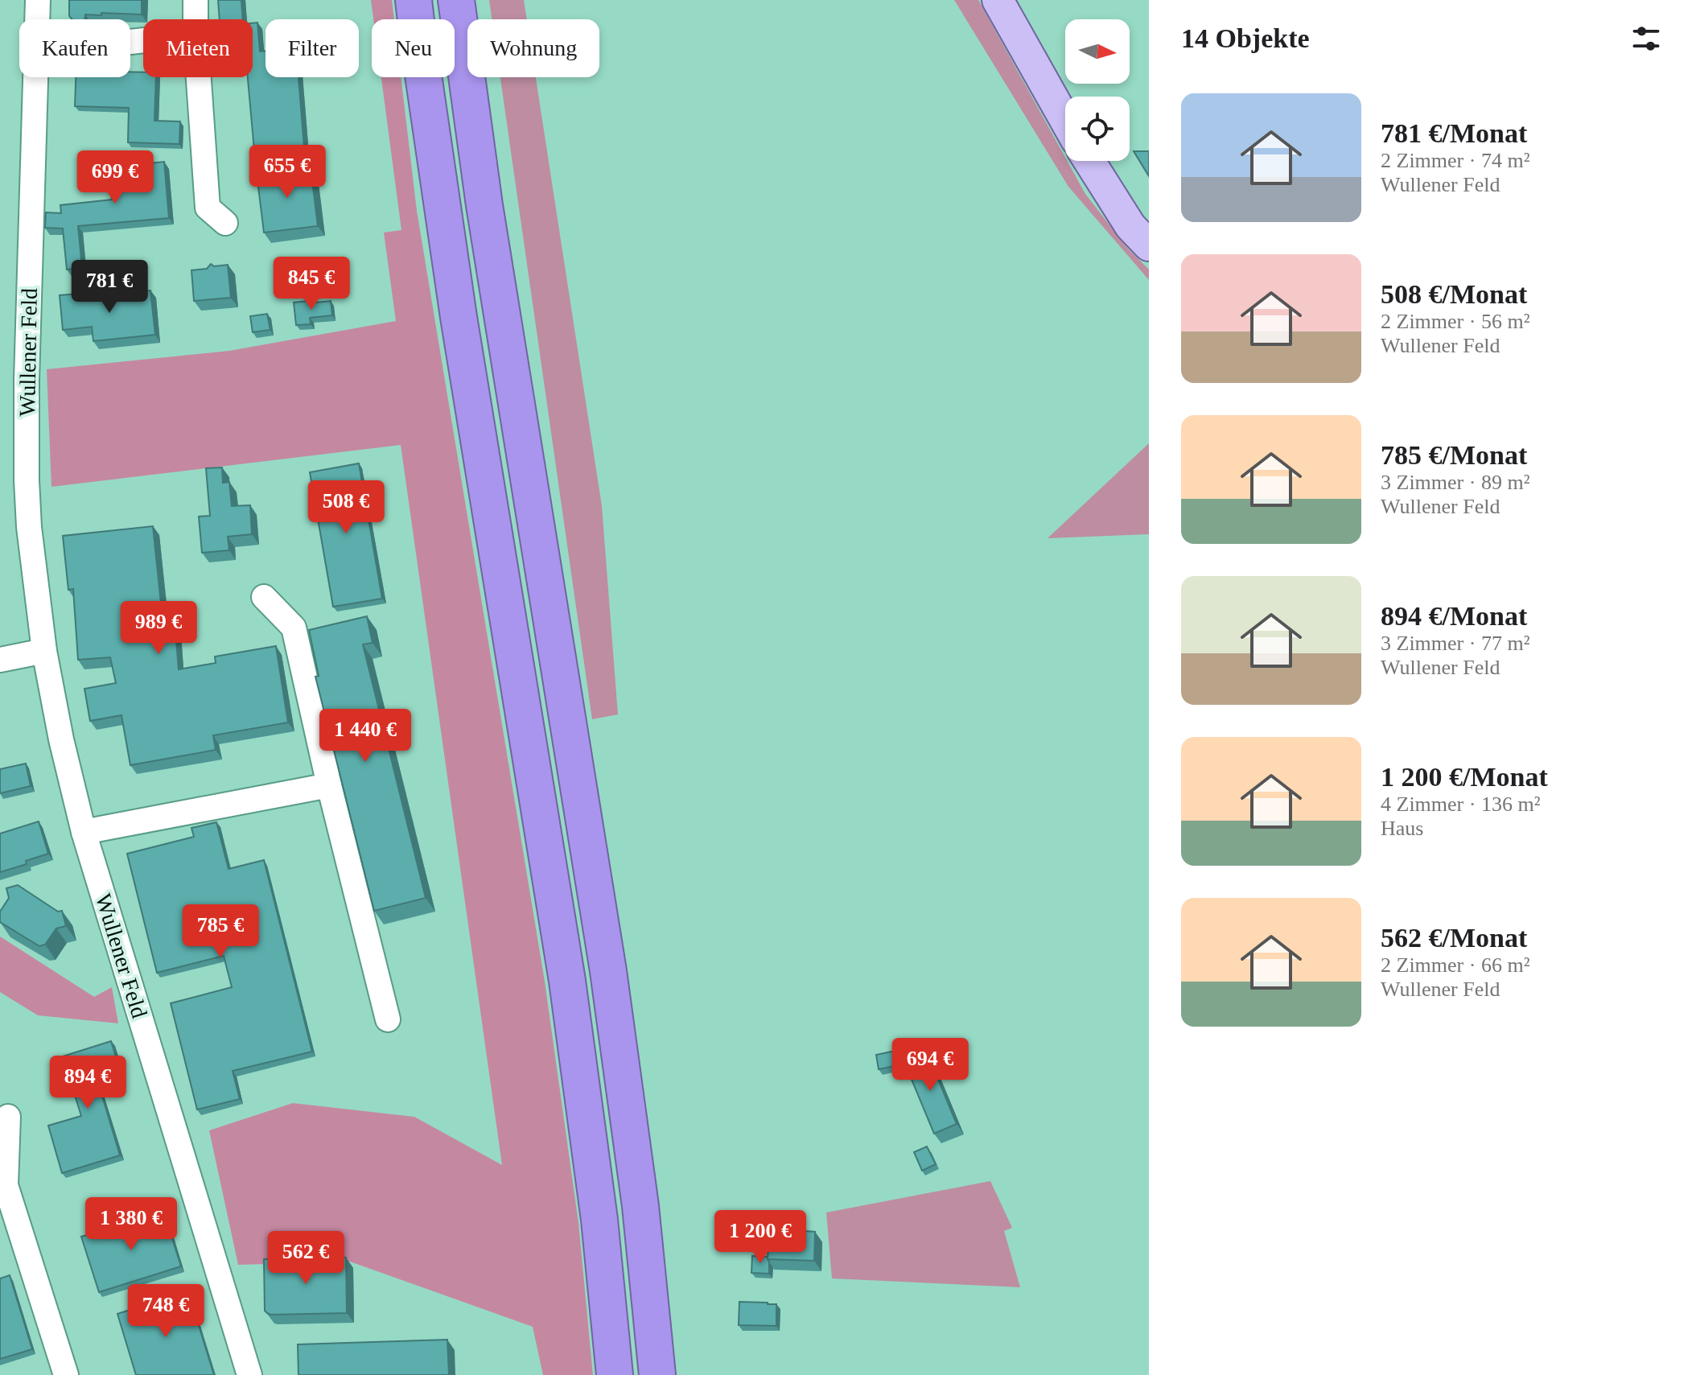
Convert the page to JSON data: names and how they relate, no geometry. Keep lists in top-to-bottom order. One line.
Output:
{"streets":{"street":["Wullener Feld"]},"north":"right","page":{"heading":"14 Objekte","chip":["Kaufen","Mieten","Filter","Neu","Wohnung"],"list":[{"name":"781 €/Monat","note":"2 Zimmer · 74 m² · Wullener Feld"},{"name":"508 €/Monat","note":"2 Zimmer · 56 m² · Wullener Feld"},{"name":"785 €/Monat","note":"3 Zimmer · 89 m² · Wullener Feld"},{"name":"894 €/Monat","note":"3 Zimmer · 77 m² · Wullener Feld"},{"name":"1 200 €/Monat","note":"4 Zimmer · 136 m² · Haus"},{"name":"562 €/Monat","note":"2 Zimmer · 66 m² · Wullener Feld"}],"price":["655 €","699 €","845 €","781 €","508 €","989 €","1 440 €","785 €","694 €","894 €","1 380 €","1 200 €","562 €","748 €"]}}
